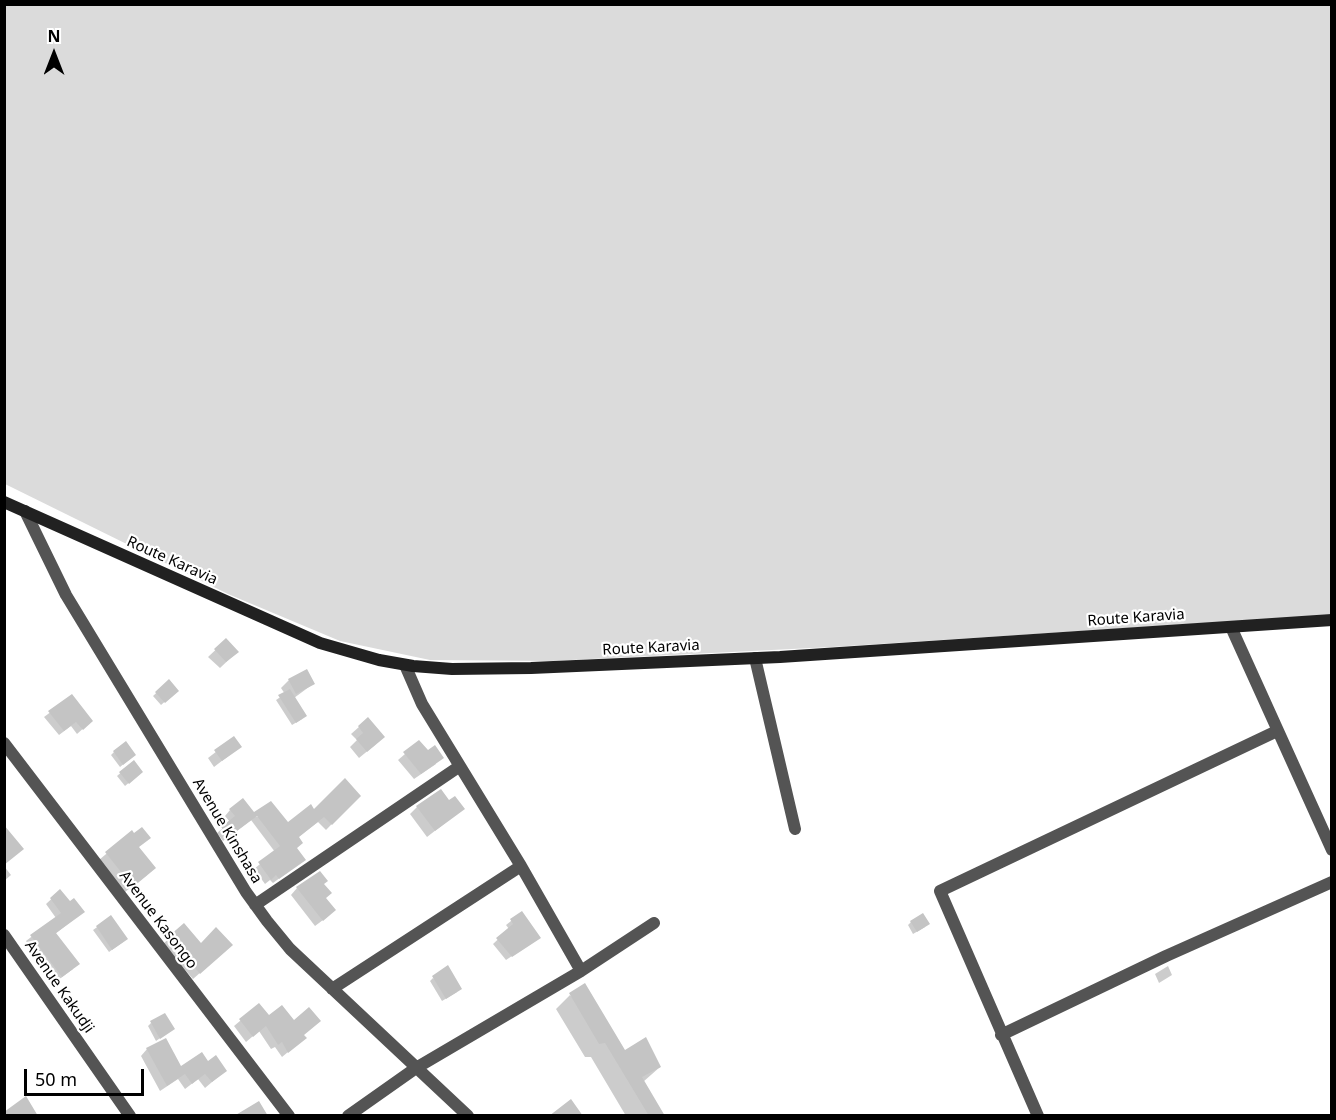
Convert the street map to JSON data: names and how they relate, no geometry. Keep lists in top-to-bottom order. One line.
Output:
{"streets":{"street":["Route Karavia","Avenue Kinshasa","Avenue Kasongo","Avenue Kakudji"]},"crossings":[["Route Karavia","Avenue Kinshasa"]],"scale_bar":"50 m","north":"top"}
